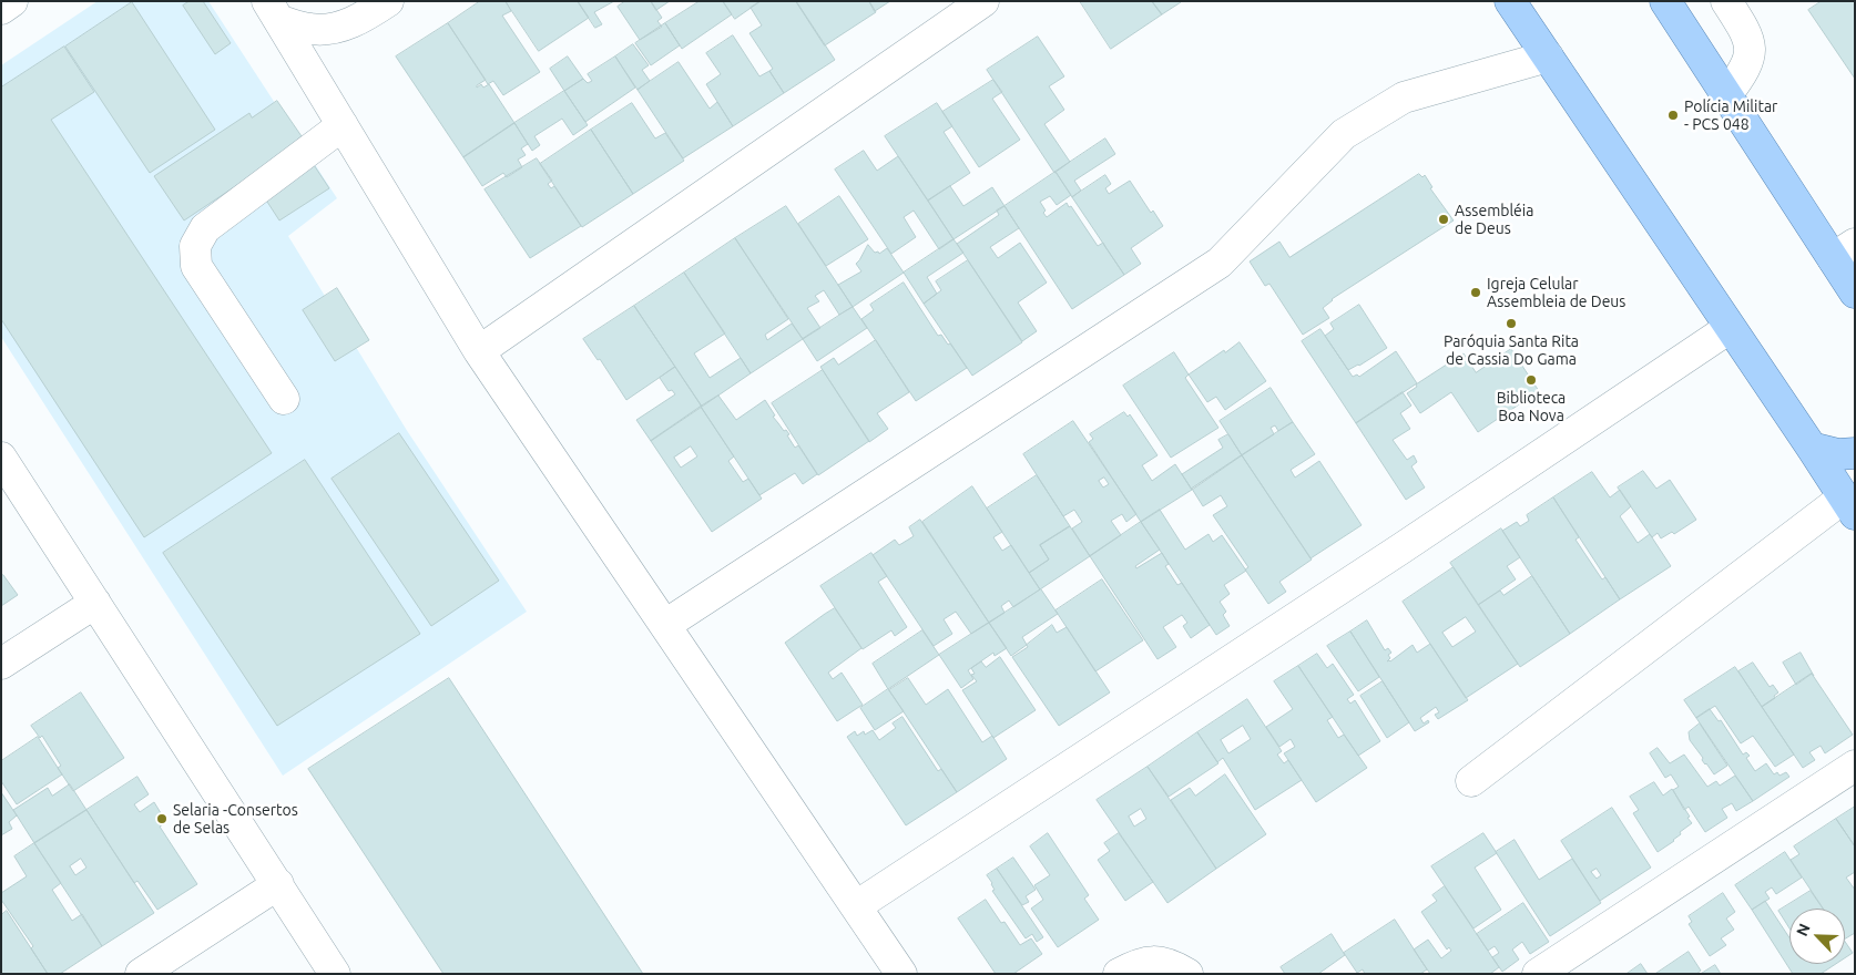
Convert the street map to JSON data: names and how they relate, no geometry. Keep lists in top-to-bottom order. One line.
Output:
{"places":["Polícia Militar - PCS 048","Assembléia de Deus","Igreja Celular Assembleia de Deus","Paróquia Santa Rita de Cassia Do Gama","Biblioteca Boa Nova","Selaria -Consertos de Selas"],"north":"top left"}
